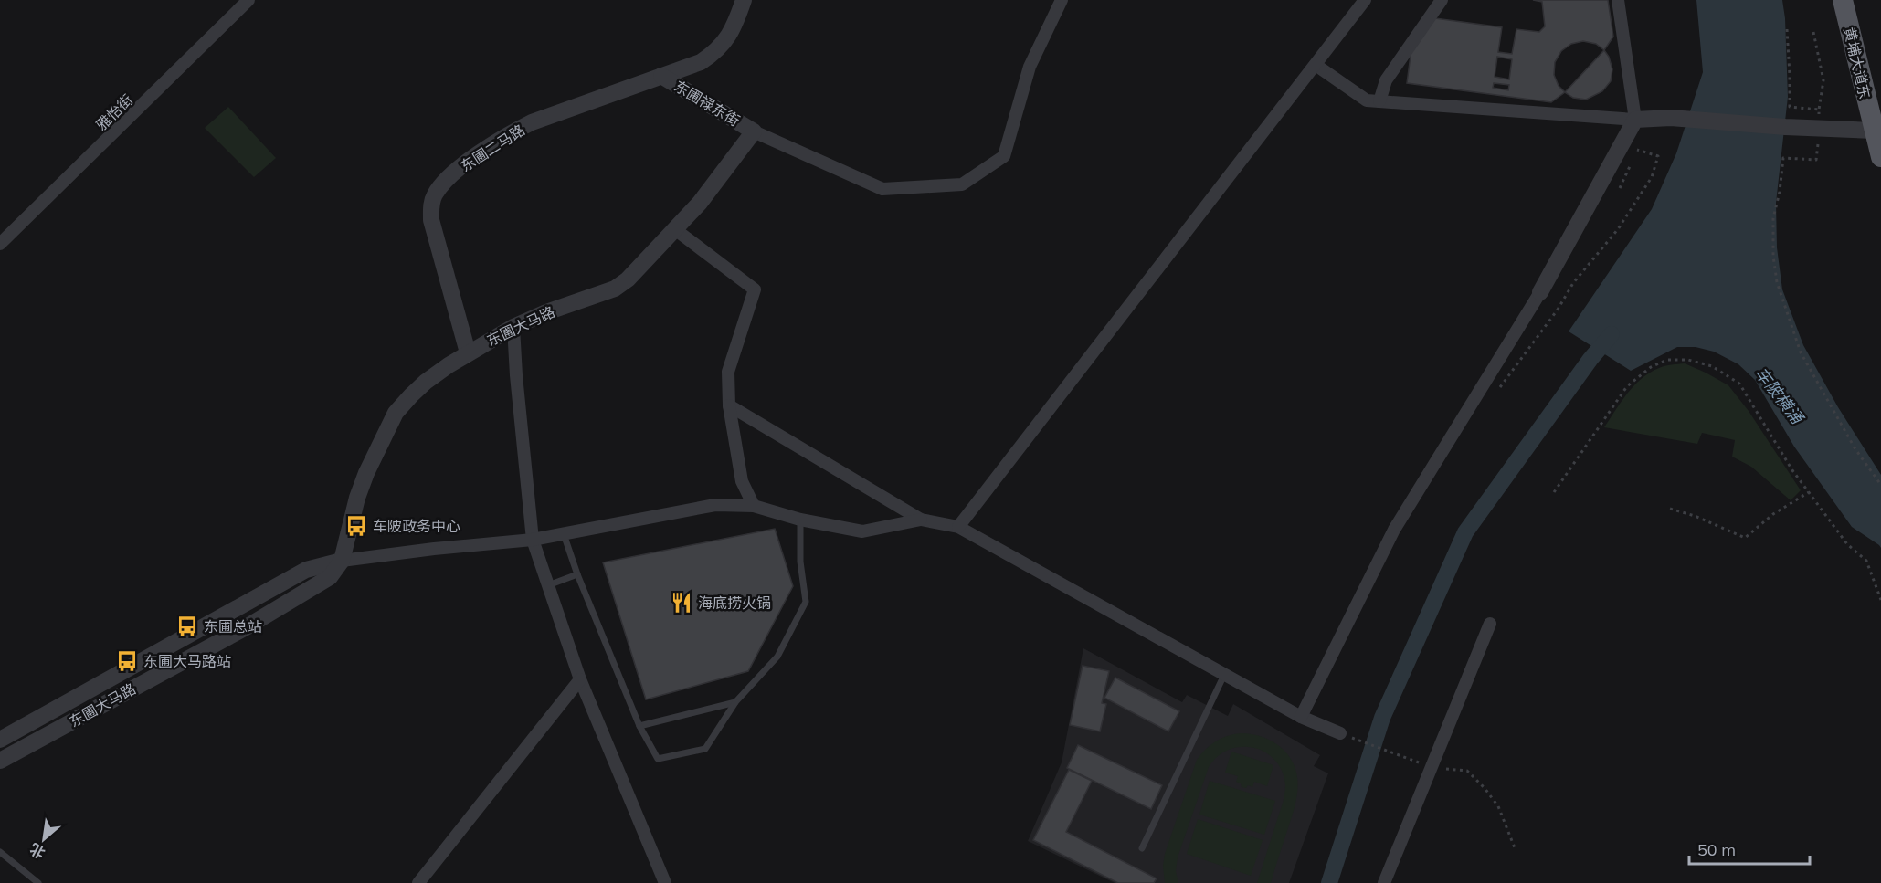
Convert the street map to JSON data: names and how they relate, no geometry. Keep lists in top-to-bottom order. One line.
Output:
{"streets":{"main road":["黄埔大道东"],"street":["东圃禄东街","雅怡街","东圃二马路","东圃大马路"]},"crossings":[["东圃禄东街","东圃二马路"],["东圃禄东街","东圃大马路"],["东圃二马路","东圃大马路"]],"water":["车陂横涌"],"places":{"bus stop":["车陂政务中心","东圃总站","东圃大马路站"],"restaurant":["海底捞火锅"]},"scale_bar":"50 m","north":"bottom left"}
